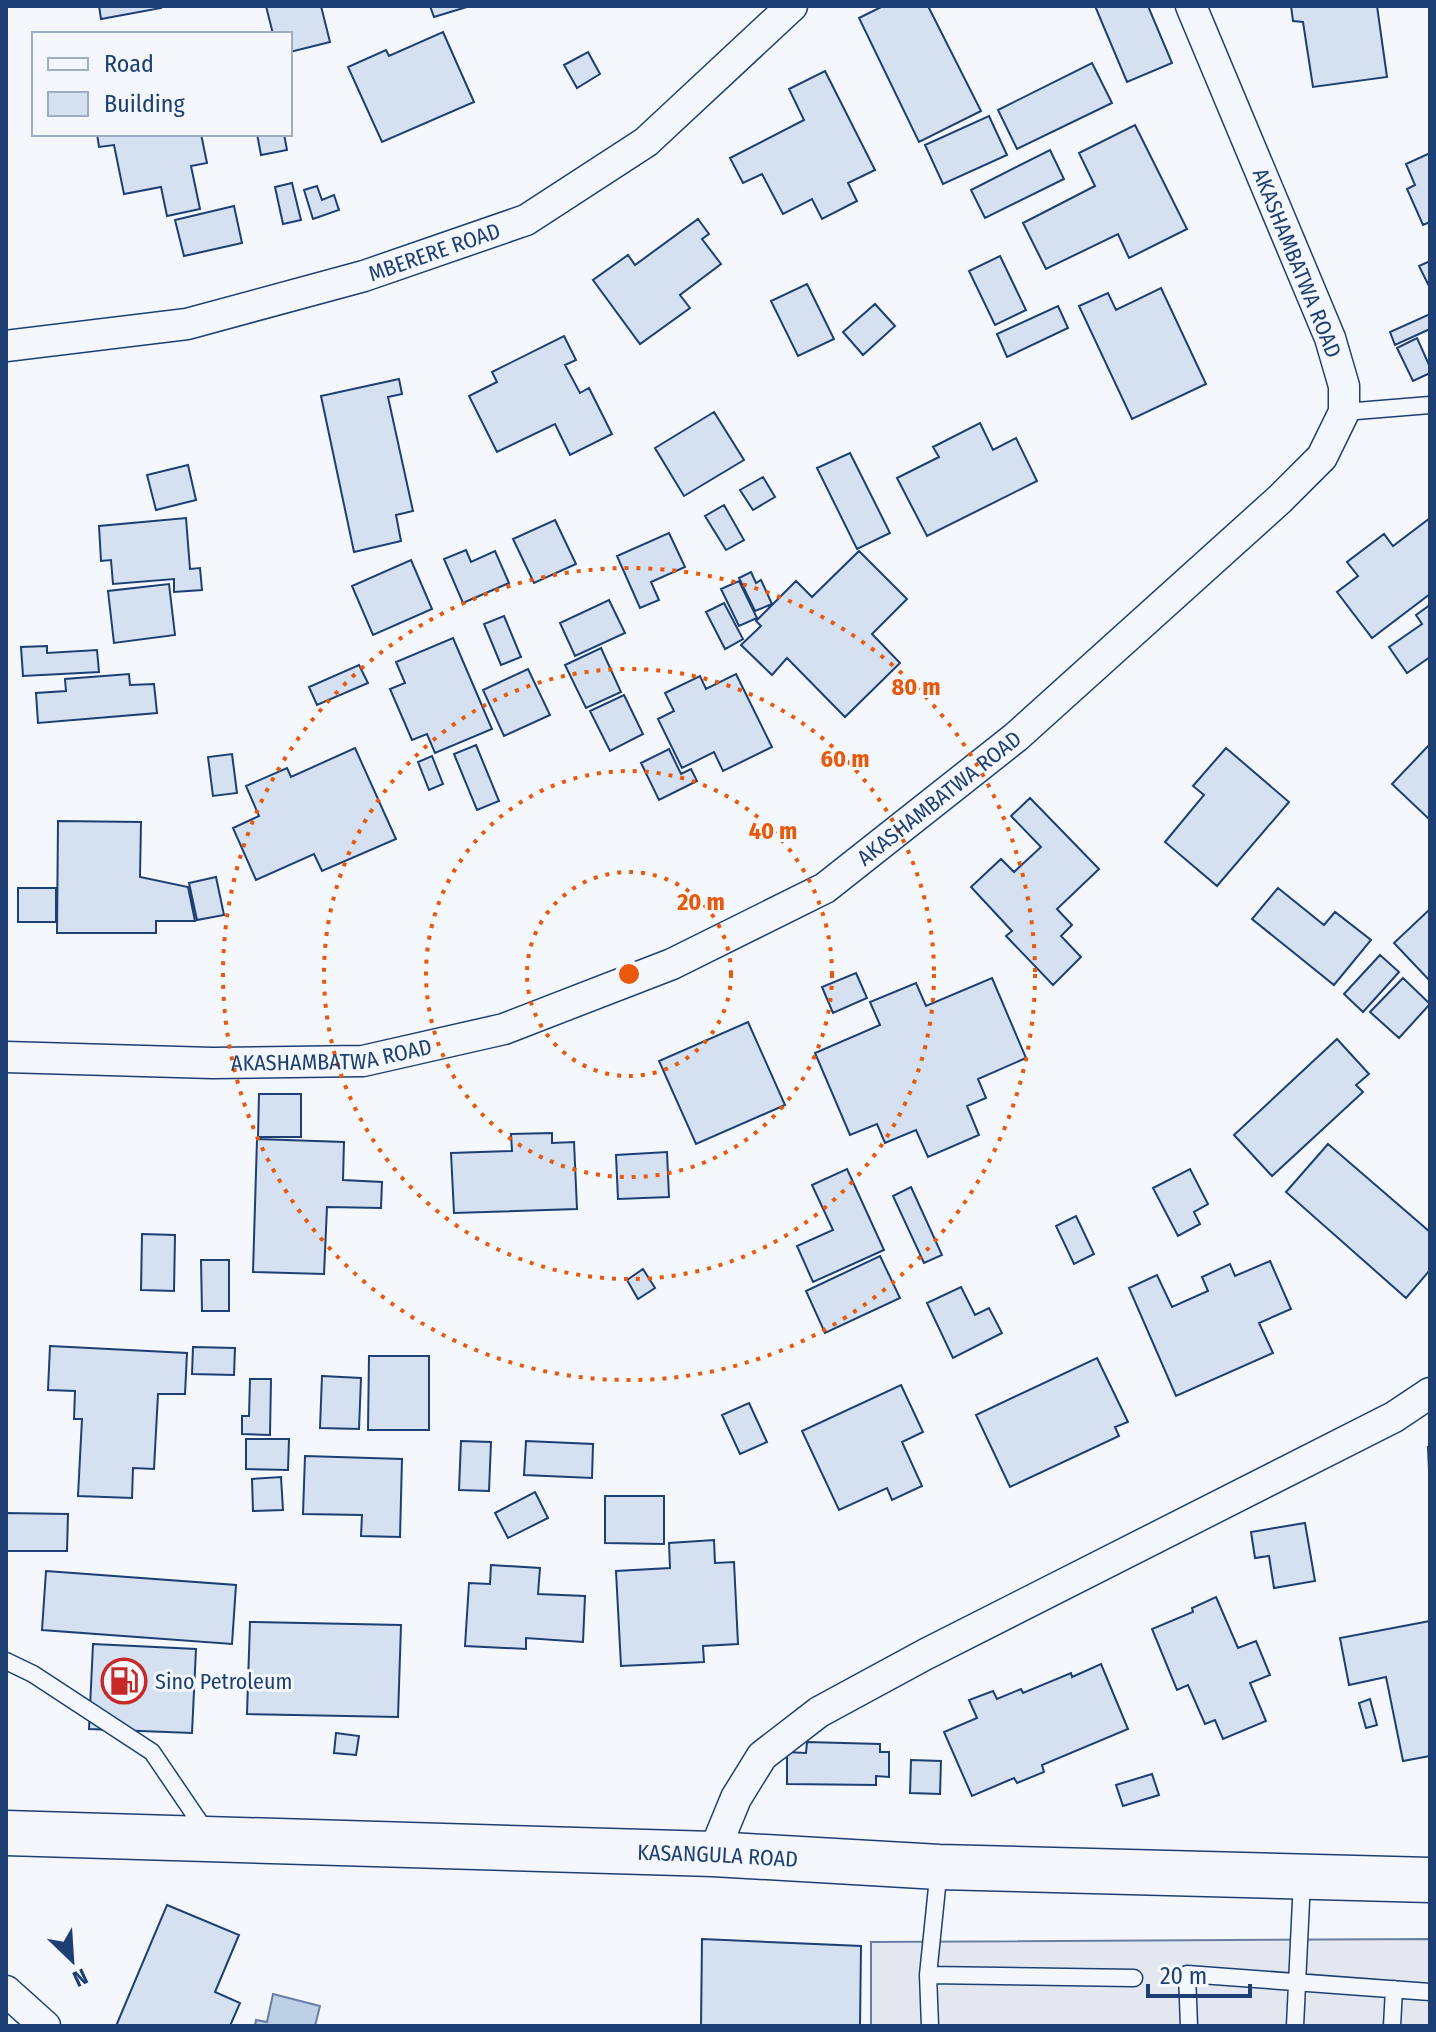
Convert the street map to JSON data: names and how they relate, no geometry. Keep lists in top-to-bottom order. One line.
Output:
{"streets":{"main road":["KASANGULA ROAD"],"street":["MBERERE ROAD","AKASHAMBATWA ROAD"]},"places":{"fuel station":["Sino Petroleum"]},"legend":["Road","Building"],"scale_bar":"20 m","north":"bottom right","rings":["80 m","60 m","40 m","20 m"]}
